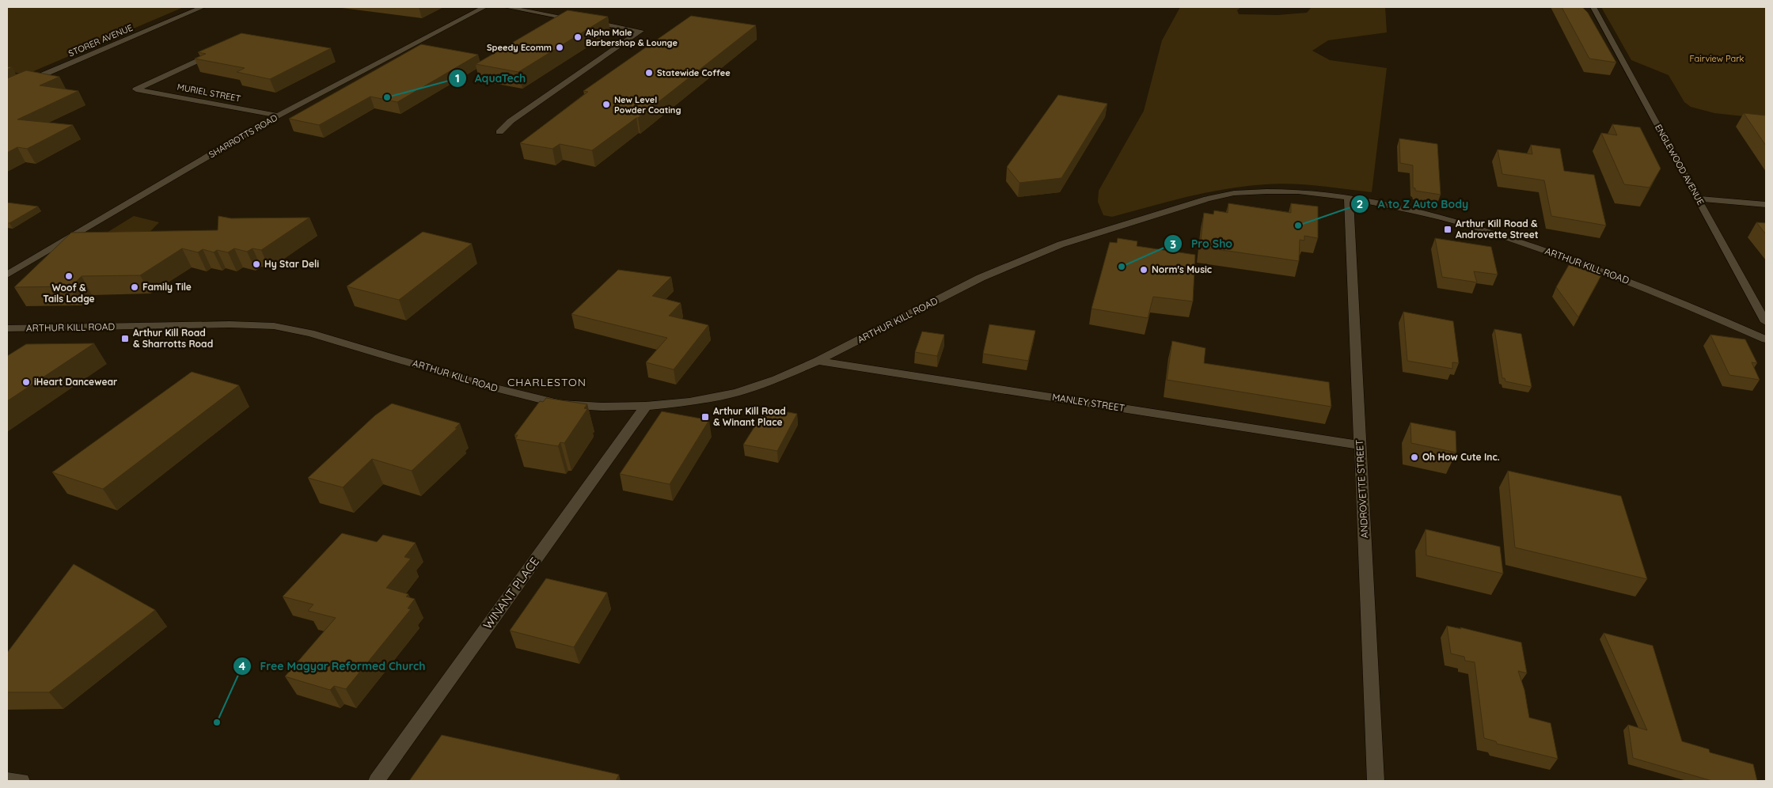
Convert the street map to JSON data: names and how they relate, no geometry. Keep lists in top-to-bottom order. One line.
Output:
{"streets":{"street":["STORER AVENUE","MURIEL STREET","SHARROTTS ROAD","ENGLEWOOD AVENUE","ARTHUR KILL ROAD","MANLEY STREET","ANDROVETTE STREET","WINANT PLACE"]},"crossings":[["MURIEL STREET","SHARROTTS ROAD"],["ARTHUR KILL ROAD","MANLEY STREET"],["ARTHUR KILL ROAD","ANDROVETTE STREET"],["ARTHUR KILL ROAD","WINANT PLACE"],["MANLEY STREET","ANDROVETTE STREET"]],"districts":["CHARLESTON"],"parks":["Fairview Park"],"places":{"other":["Alpha Male Barbershop & Lounge","Speedy Ecomm","Statewide Coffee","AquaTech","New Level Powder Coating","A to Z Auto Body","Hy Star Deli","Pro Sho","Norm's Music","Woof & Tails Lodge","Family Tile","iHeart Dancewear","Oh How Cute Inc.","Free Magyar Reformed Church"],"transit":["Arthur Kill Road & Androvette Street","Arthur Kill Road & Sharrotts Road","Arthur Kill Road & Winant Place"]}}
